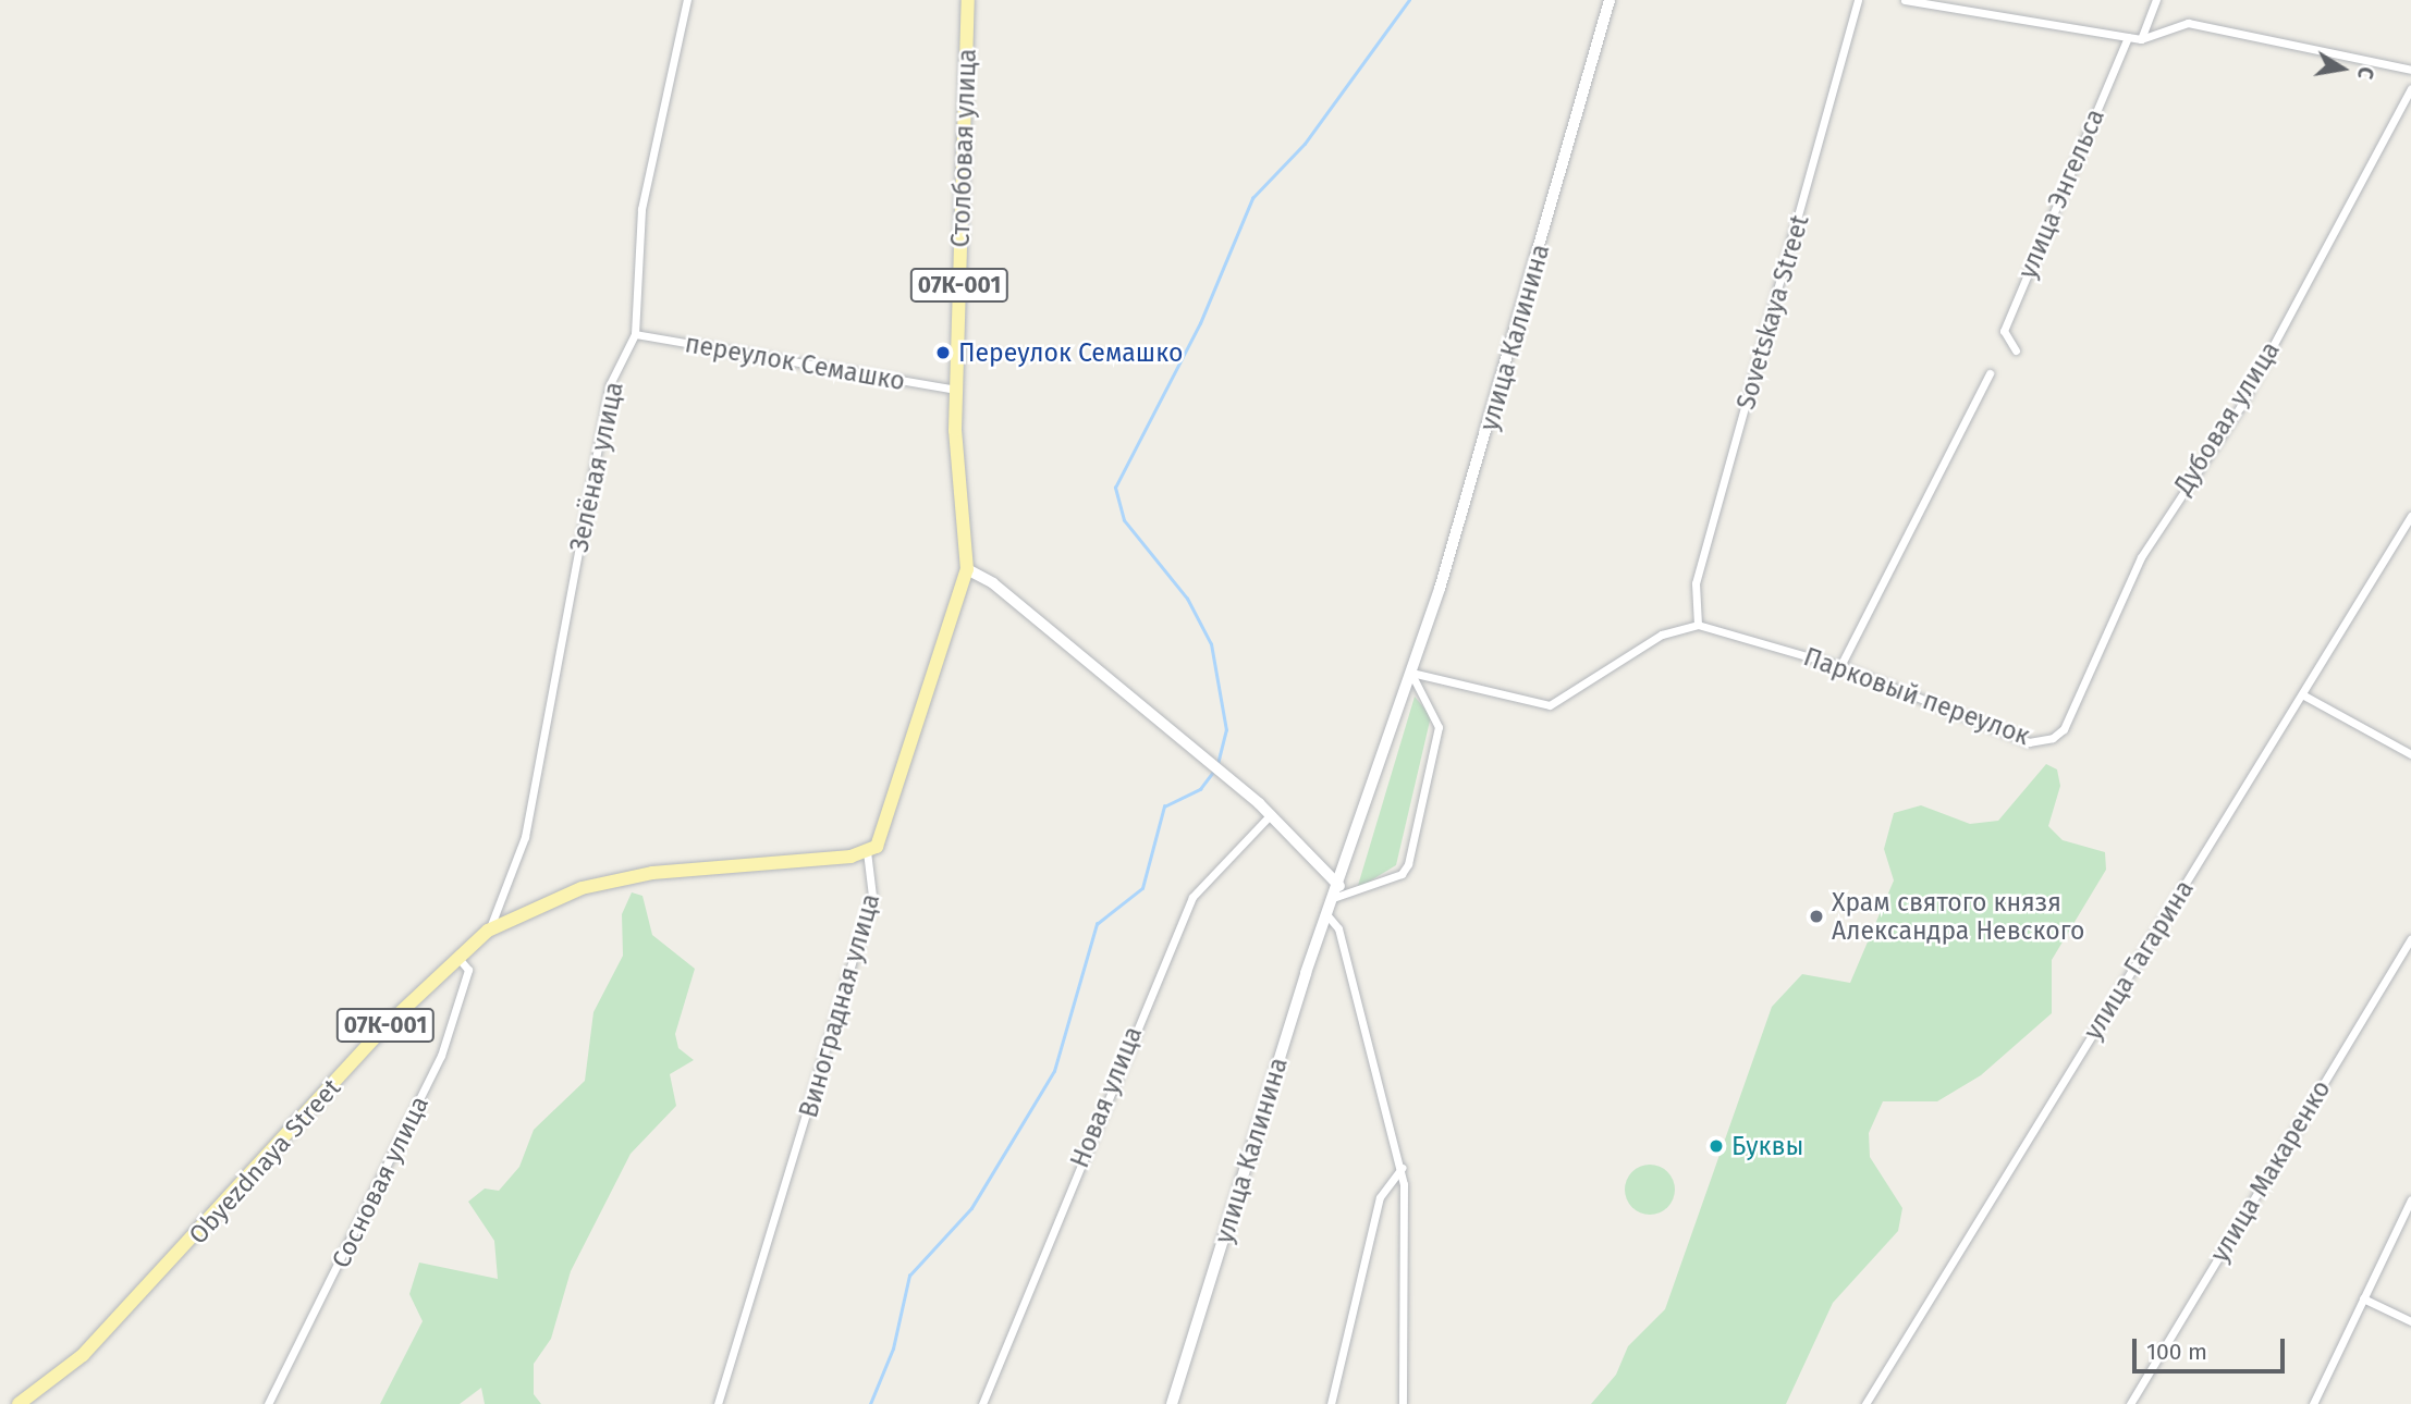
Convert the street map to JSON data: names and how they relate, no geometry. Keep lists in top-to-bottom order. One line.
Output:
{"streets":{"main road":["Столбовая улица","07К-001","Obyezdnaya Street"],"street":["улица Энгельса","Sovetskaya Street","улица Калинина","переулок Семашко","Дубовая улица","Зелёная улица","Парковый переулок","улица Гагарина","Виноградная улица","Новая улица","улица Макаренко","Сосновая улица"]},"crossings":[["Столбовая улица","07К-001"],["Столбовая улица","переулок Семашко"],["07К-001","Виноградная улица"],["07К-001","Obyezdnaya Street"],["Sovetskaya Street","Парковый переулок"],["переулок Семашко","Зелёная улица"],["Дубовая улица","Парковый переулок"],["Зелёная улица","Obyezdnaya Street"],["Виноградная улица","Obyezdnaya Street"],["Obyezdnaya Street","Сосновая улица"]],"places":["Переулок Семашко","Храм святого князя Александра Невского","Буквы"],"scale_bar":"100 m","north":"right"}
